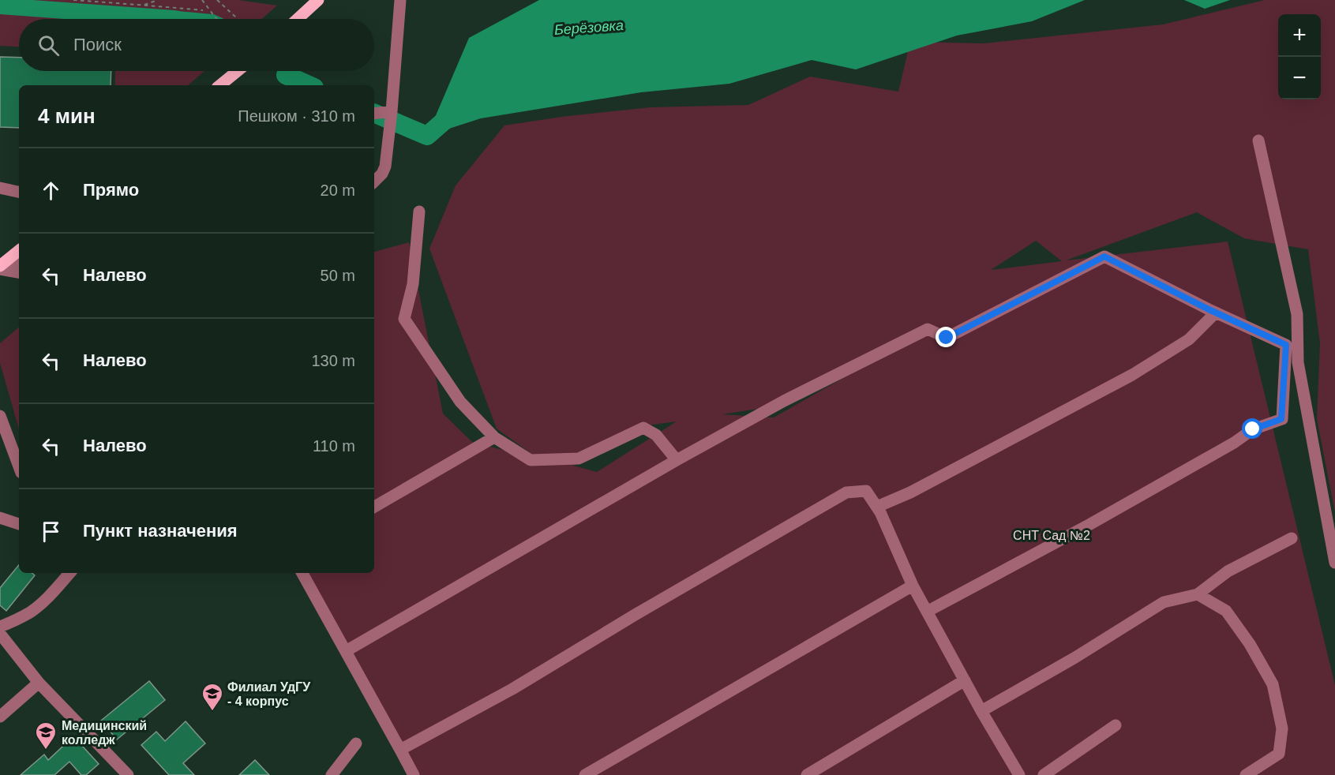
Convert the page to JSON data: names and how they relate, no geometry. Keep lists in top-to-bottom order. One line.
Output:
{"water":["Берёзовка"],"parks":["СНТ Сад №2"],"places":{"school or university":["Филиал УдГУ - 4 корпус","Медицинский колледж"]},"page":{"map_buttons":["+","−"],"search":"Поиск","heading":["4 мин","Пешком · 310 m"],"list":[["Прямо","20 m"],["Налево","50 m"],["Налево","130 m"],["Налево","110 m"],"Пункт назначения"]}}
